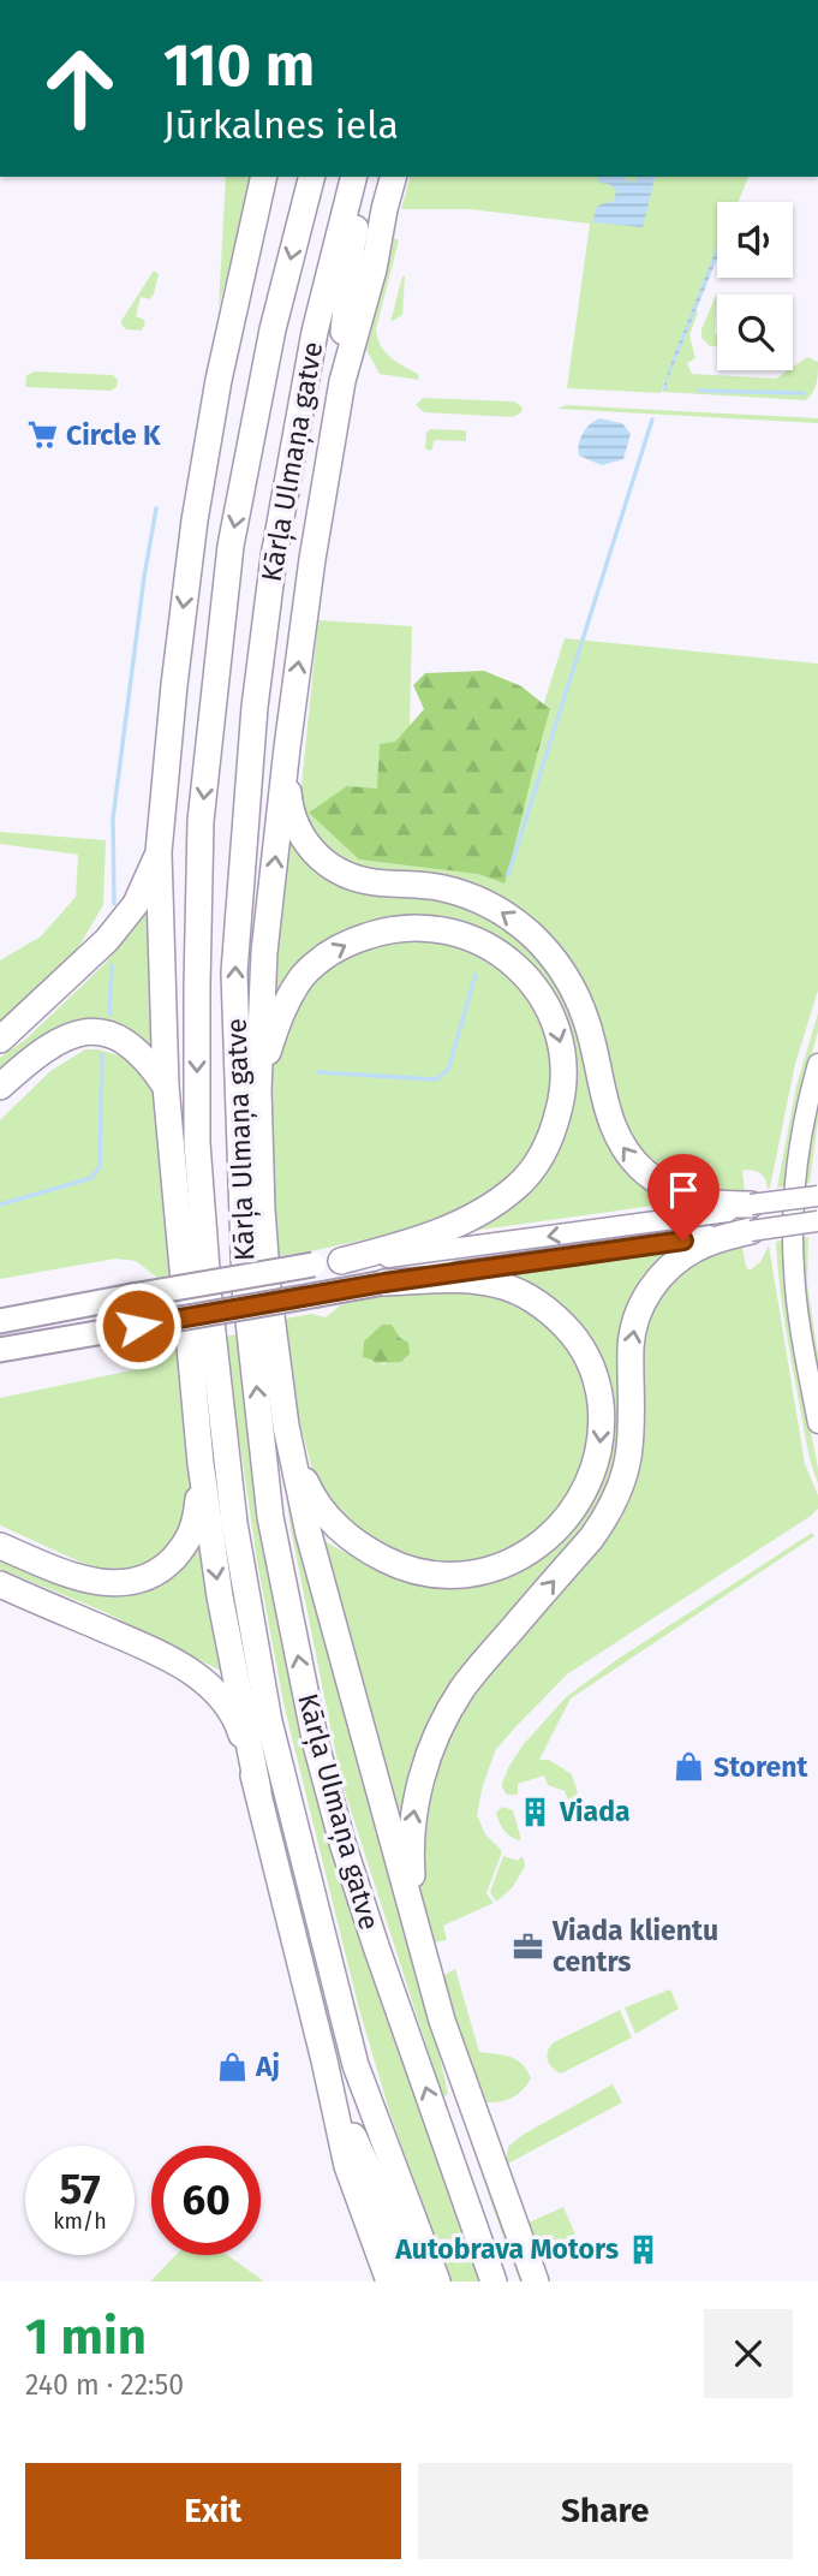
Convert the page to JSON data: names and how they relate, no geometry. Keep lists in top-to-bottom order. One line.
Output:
{"streets":{"highway":["Kārļa Ulmaņa gatve"]},"places":{"supermarket":["Circle K"],"shop":["Storent","Aj"],"building":["Viada","Autobrava Motors"],"office":["Viada klientu centrs"]},"page":{"turn":["110 m","Jūrkalnes iela"],"speed":"57 km/h","limit":"60","heading":["1 min","240 m · 22:50"],"buttons":["Exit","Share"]}}
